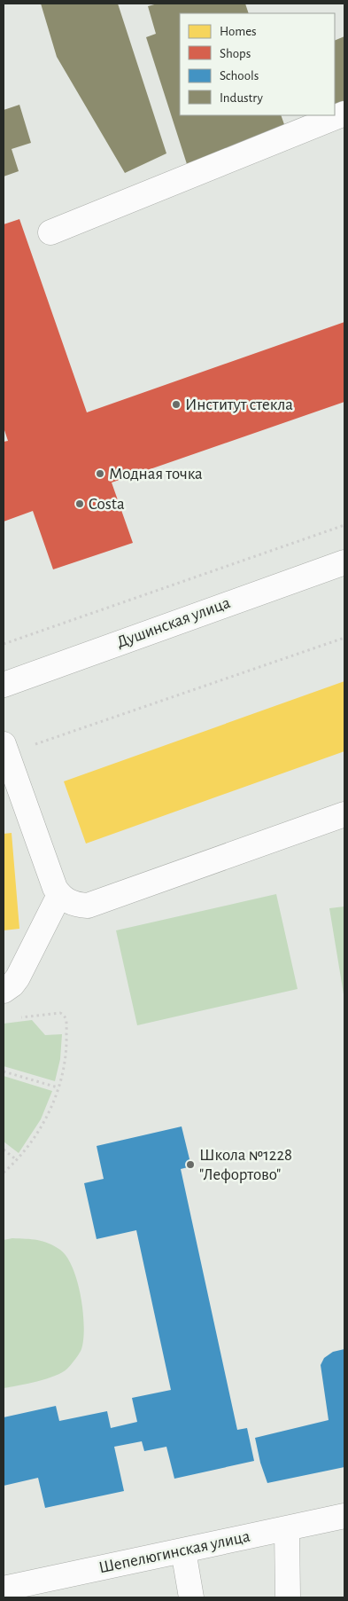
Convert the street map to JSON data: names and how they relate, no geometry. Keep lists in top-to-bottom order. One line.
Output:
{"streets":{"street":["Душинская улица","Шепелюгинская улица"]},"places":["Институт стекла","Модная точка","Costa","Школа №1228 \"Лефортово\""],"legend":["Homes","Shops","Schools","Industry"]}
